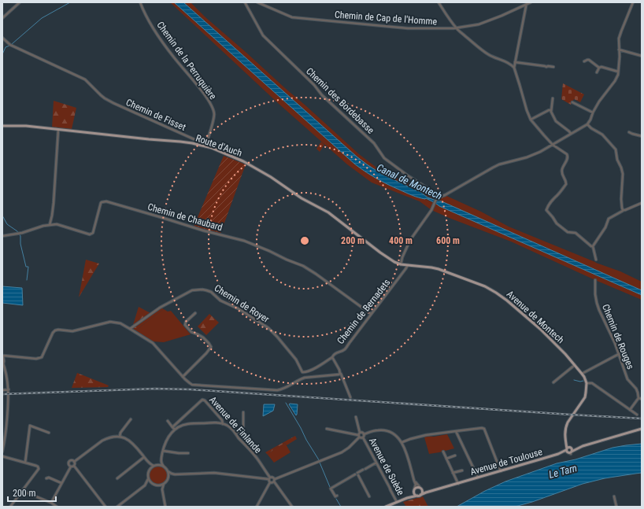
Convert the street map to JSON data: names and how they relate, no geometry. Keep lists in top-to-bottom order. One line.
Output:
{"streets":{"main road":["Route d'Auch","Avenue de Montech","Avenue de Toulouse"],"street":["Chemin de Cap de l'Homme","Chemin de la Perruquière","Chemin des Bordebasse","Chemin de Fisset","Chemin de Chaubard","Chemin de Royer","Chemin de Bernadets","Chemin de Rouges","Avenue de Finlande","Avenue de Suède"]},"crossings":[["Chemin de la Perruquière","Route d'Auch"],["Chemin de Fisset","Route d'Auch"],["Route d'Auch","Avenue de Montech"],["Chemin de Chaubard","Chemin de Bernadets"],["Chemin de Royer","Chemin de Bernadets"],["Chemin de Bernadets","Avenue de Montech"]],"water":["Canal de Montech","Le Tarn"],"scale_bar":"200 m","rings":["200 m","400 m","600 m"]}
